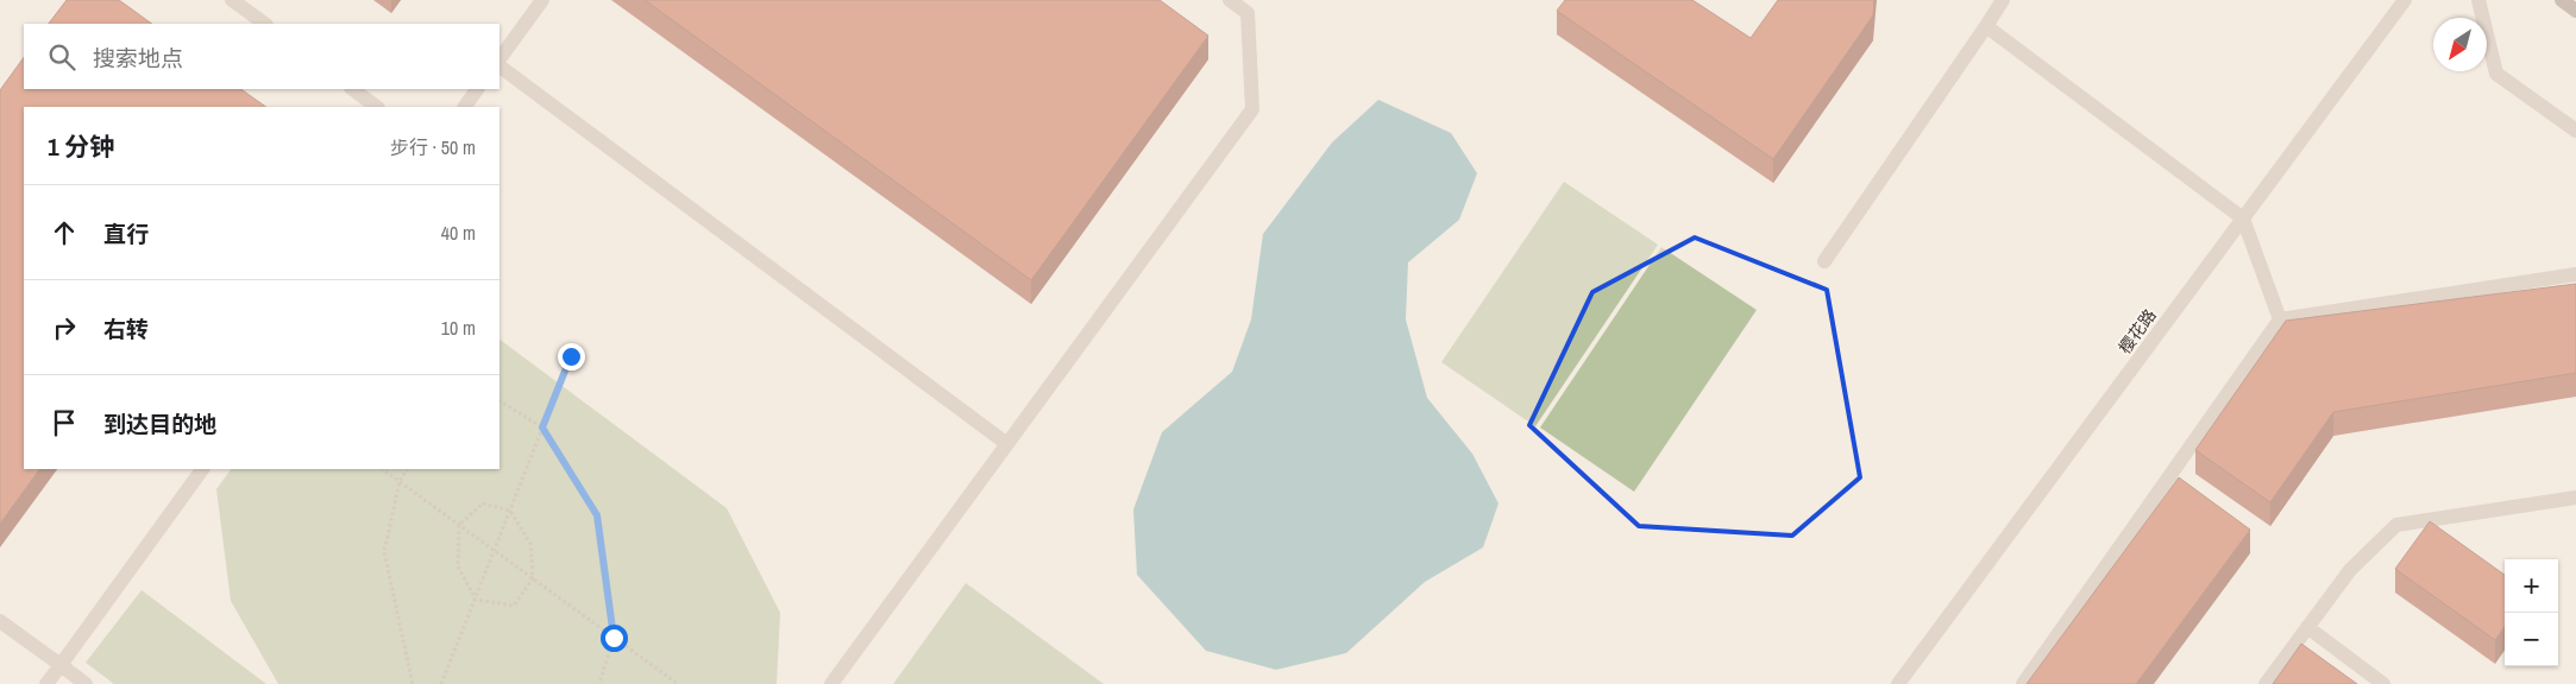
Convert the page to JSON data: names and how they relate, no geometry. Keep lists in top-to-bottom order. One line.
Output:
{"streets":{"street":["樱花路"]},"north":"bottom left","page":{"search":"搜索地点","heading":["1 分钟","步行 · 50 m"],"list":[["直行","40 m"],["右转","10 m"],"到达目的地"],"map_buttons":["+","−"]}}
